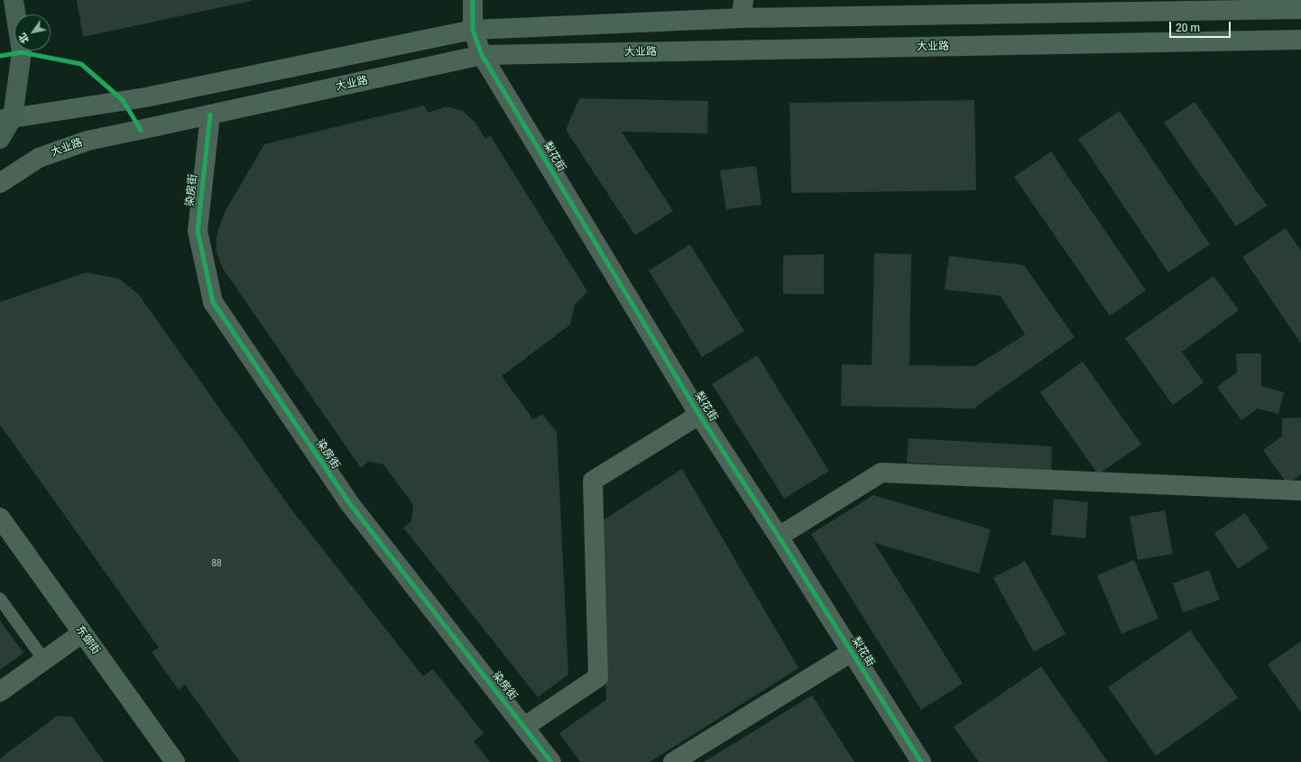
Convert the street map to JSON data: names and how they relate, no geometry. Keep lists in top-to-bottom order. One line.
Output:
{"streets":{"main road":["大业路","东御街"],"street":["梨花街","染房街"]},"crossings":[["大业路","梨花街"],["大业路","染房街"]],"house_numbers":["88"],"scale_bar":"20 m","north":"bottom left"}
